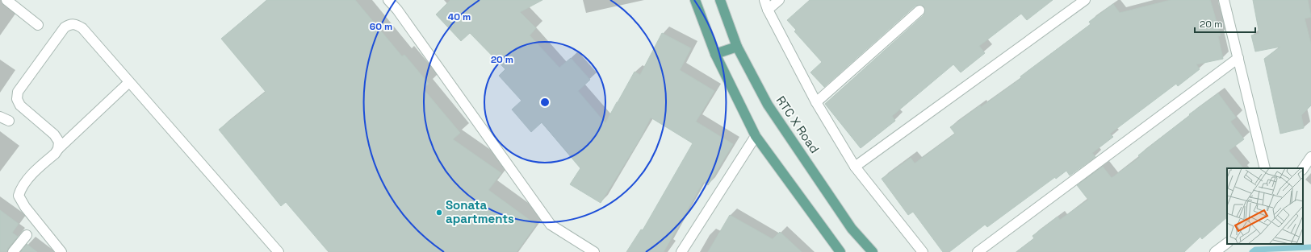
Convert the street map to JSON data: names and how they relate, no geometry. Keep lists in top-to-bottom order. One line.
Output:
{"streets":{"main road":["RTC X Road"]},"places":["Sonata apartments"],"scale_bar":"20 m","rings":["40 m","60 m","20 m"]}
